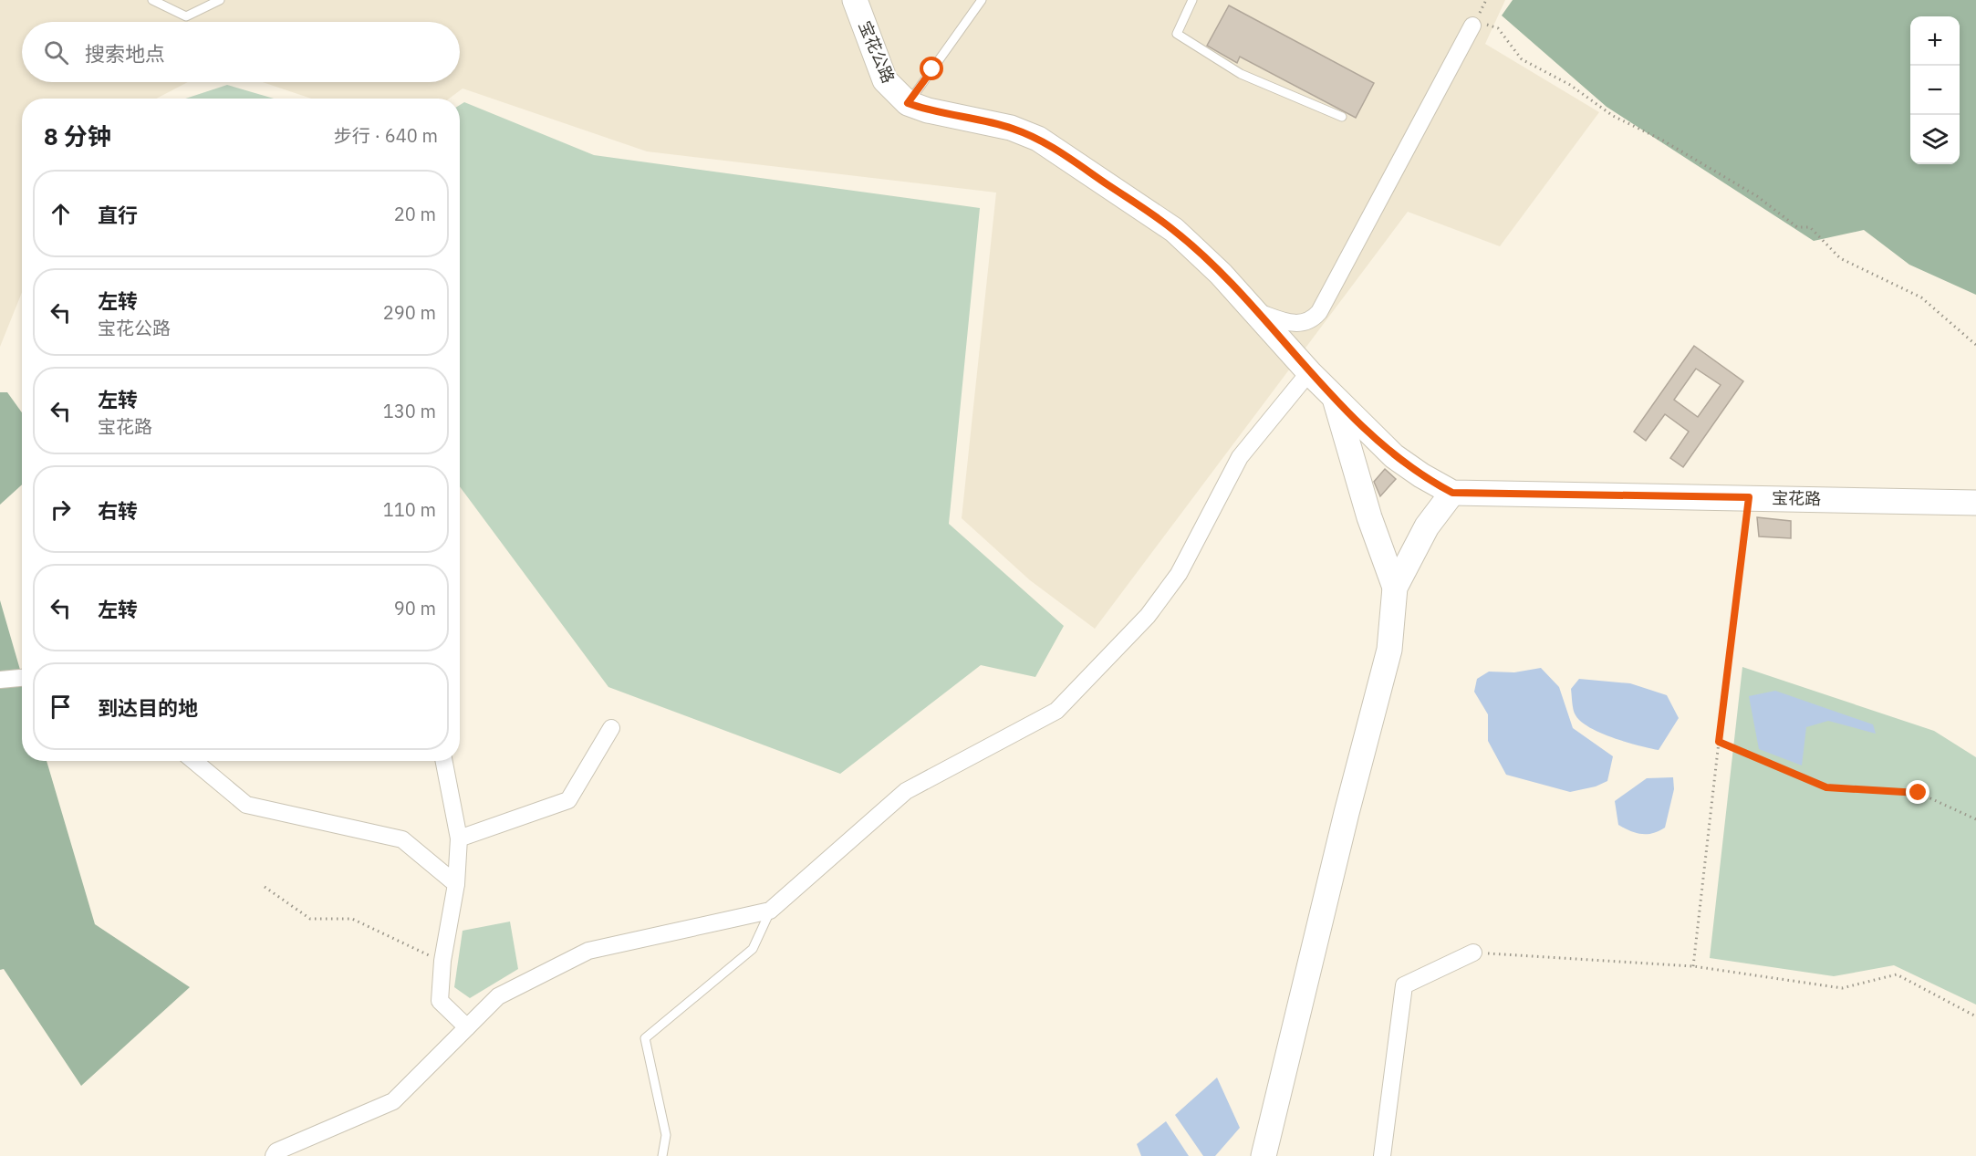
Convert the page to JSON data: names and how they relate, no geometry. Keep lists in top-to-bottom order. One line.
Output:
{"streets":{"street":["宝花公路","宝花路"]},"crossings":[["宝花公路","宝花路"]],"page":{"map_buttons":["+","−"],"search":"搜索地点","heading":["8 分钟","步行 · 640 m"],"list":[["直行","20 m"],["左转","宝花公路","290 m"],["左转","宝花路","130 m"],["右转","110 m"],["左转","90 m"],"到达目的地"]}}
